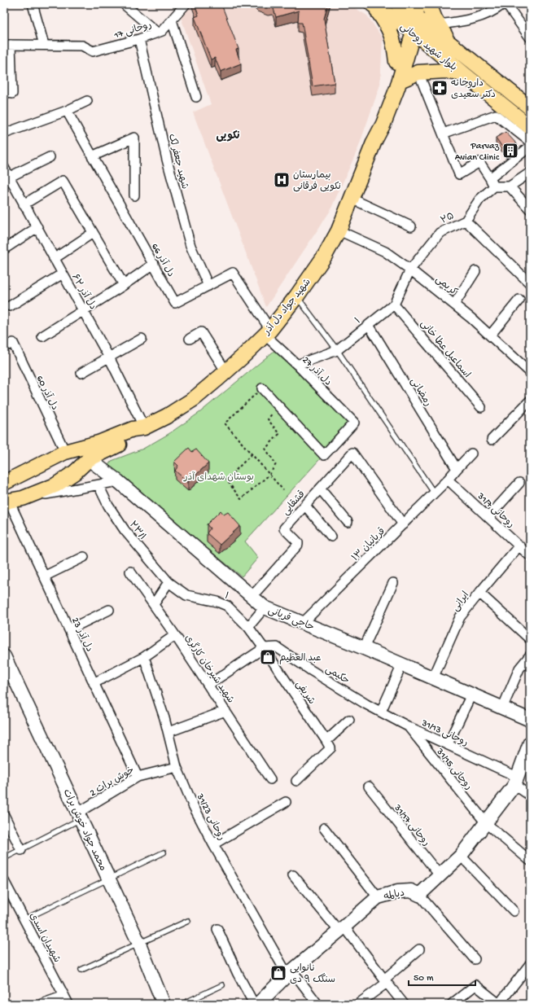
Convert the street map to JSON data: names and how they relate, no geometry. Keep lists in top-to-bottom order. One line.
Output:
{"streets":{"main road":["بلوار شهید روحانی","شهید جواد دل آذر","حاجی قربانی","محمد جواد خوش برات","دیالمه"],"street":["روحانی 17","شهید جعفر لک","۲۵","دل آذر 66","کریمی","دل آذر ۶۲","۱","اسماعیل عطا خانی","دل آذر 27","رمضانی","دل آذر 60","قشقایی","روحانی 31/7","۲۳/۱","۱۳ قربانیان","ایرانی","دل آذر 23","شهید شیرخان کارگری","حکیمی","شریفی","روحانی 31/13","روحانی 31/15","خوش برات 2","روحانی 31/23","روحانی 31/17","شهیدان اسدی"]},"crossings":[["روحانی 17","شهید جعفر لک"],["بلوار شهید روحانی","شهید جواد دل آذر"],["شهید جعفر لک","دل آذر 66"],["۲۵","کریمی"],["۲۵","۱"],["دل آذر 66","شهید جواد دل آذر"],["دل آذر 66","دل آذر 27"],["کریمی","شهید جواد دل آذر"],["کریمی","۱"],["دل آذر ۶۲","شهید جواد دل آذر"],["شهید جواد دل آذر","دل آذر 27"],["۱","اسماعیل عطا خانی"],["۱","دل آذر 27"],["۱","رمضانی"],["۱","۲۳/۱"],["۱","حکیمی"],["۱","شریفی"],["رمضانی","۱۳ قربانیان"],["قشقایی","۱۳ قربانیان"],["قشقایی","حاجی قربانی"],["روحانی 31/7","۱۳ قربانیان"],["روحانی 31/7","ایرانی"],["۱۳ قربانیان","حاجی قربانی"],["ایرانی","حاجی قربانی"],["دل آذر 23","خوش برات 2"],["حکیمی","شریفی"],["حکیمی","روحانی 31/13"],["روحانی 31/13","روحانی 31/15"],["روحانی 31/13","دیالمه"],["روحانی 31/15","دیالمه"],["خوش برات 2","روحانی 31/23"],["خوش برات 2","محمد جواد خوش برات"],["روحانی 31/23","دیالمه"],["روحانی 31/17","دیالمه"]],"districts":["نکویی"],"parks":["بوستان شهدای آذر"],"places":{"pharmacy":["داروخانه دکتر سعیدی"],"building":["Parvaz Avian Clinic"],"hospital":["بیمارستان نکویی فرقانی"],"shop":["عبد العظيم","نانوایی سنگک ۹ دی"]},"scale_bar":"50 m"}
